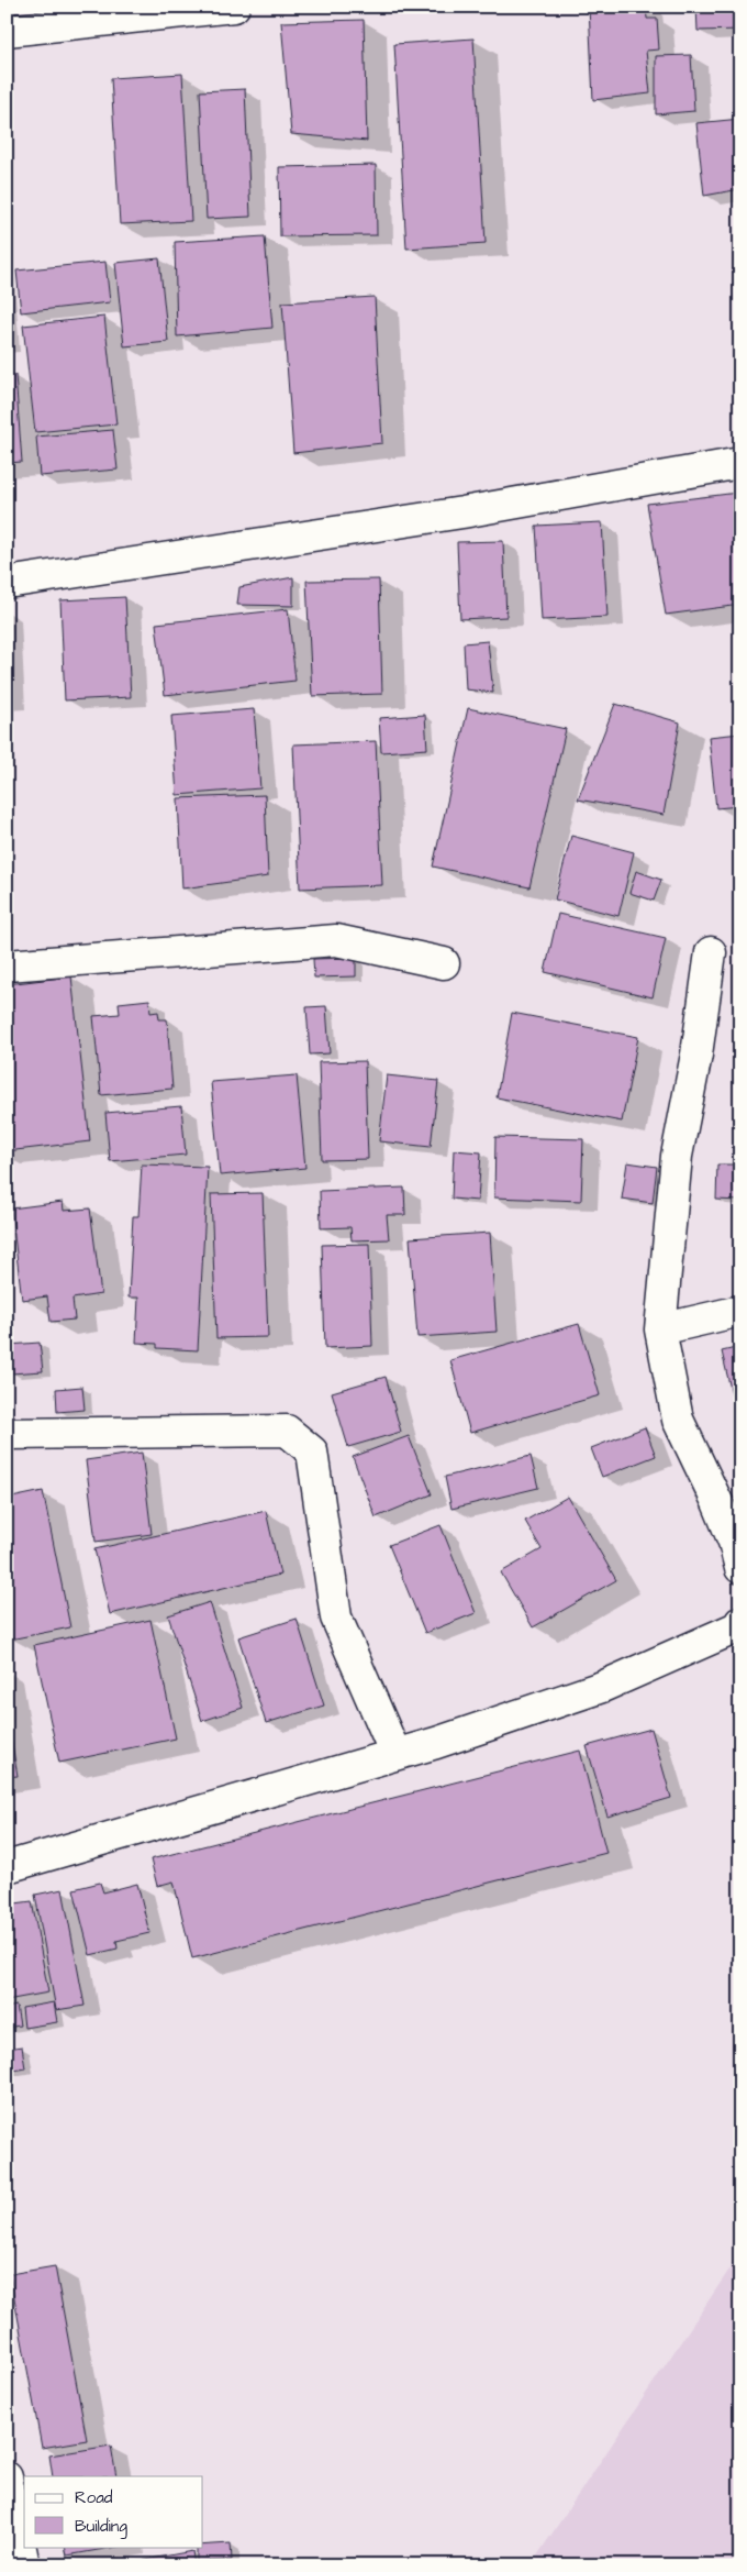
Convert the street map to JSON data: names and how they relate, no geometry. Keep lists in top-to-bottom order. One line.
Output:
{"legend":["Road","Building"]}
